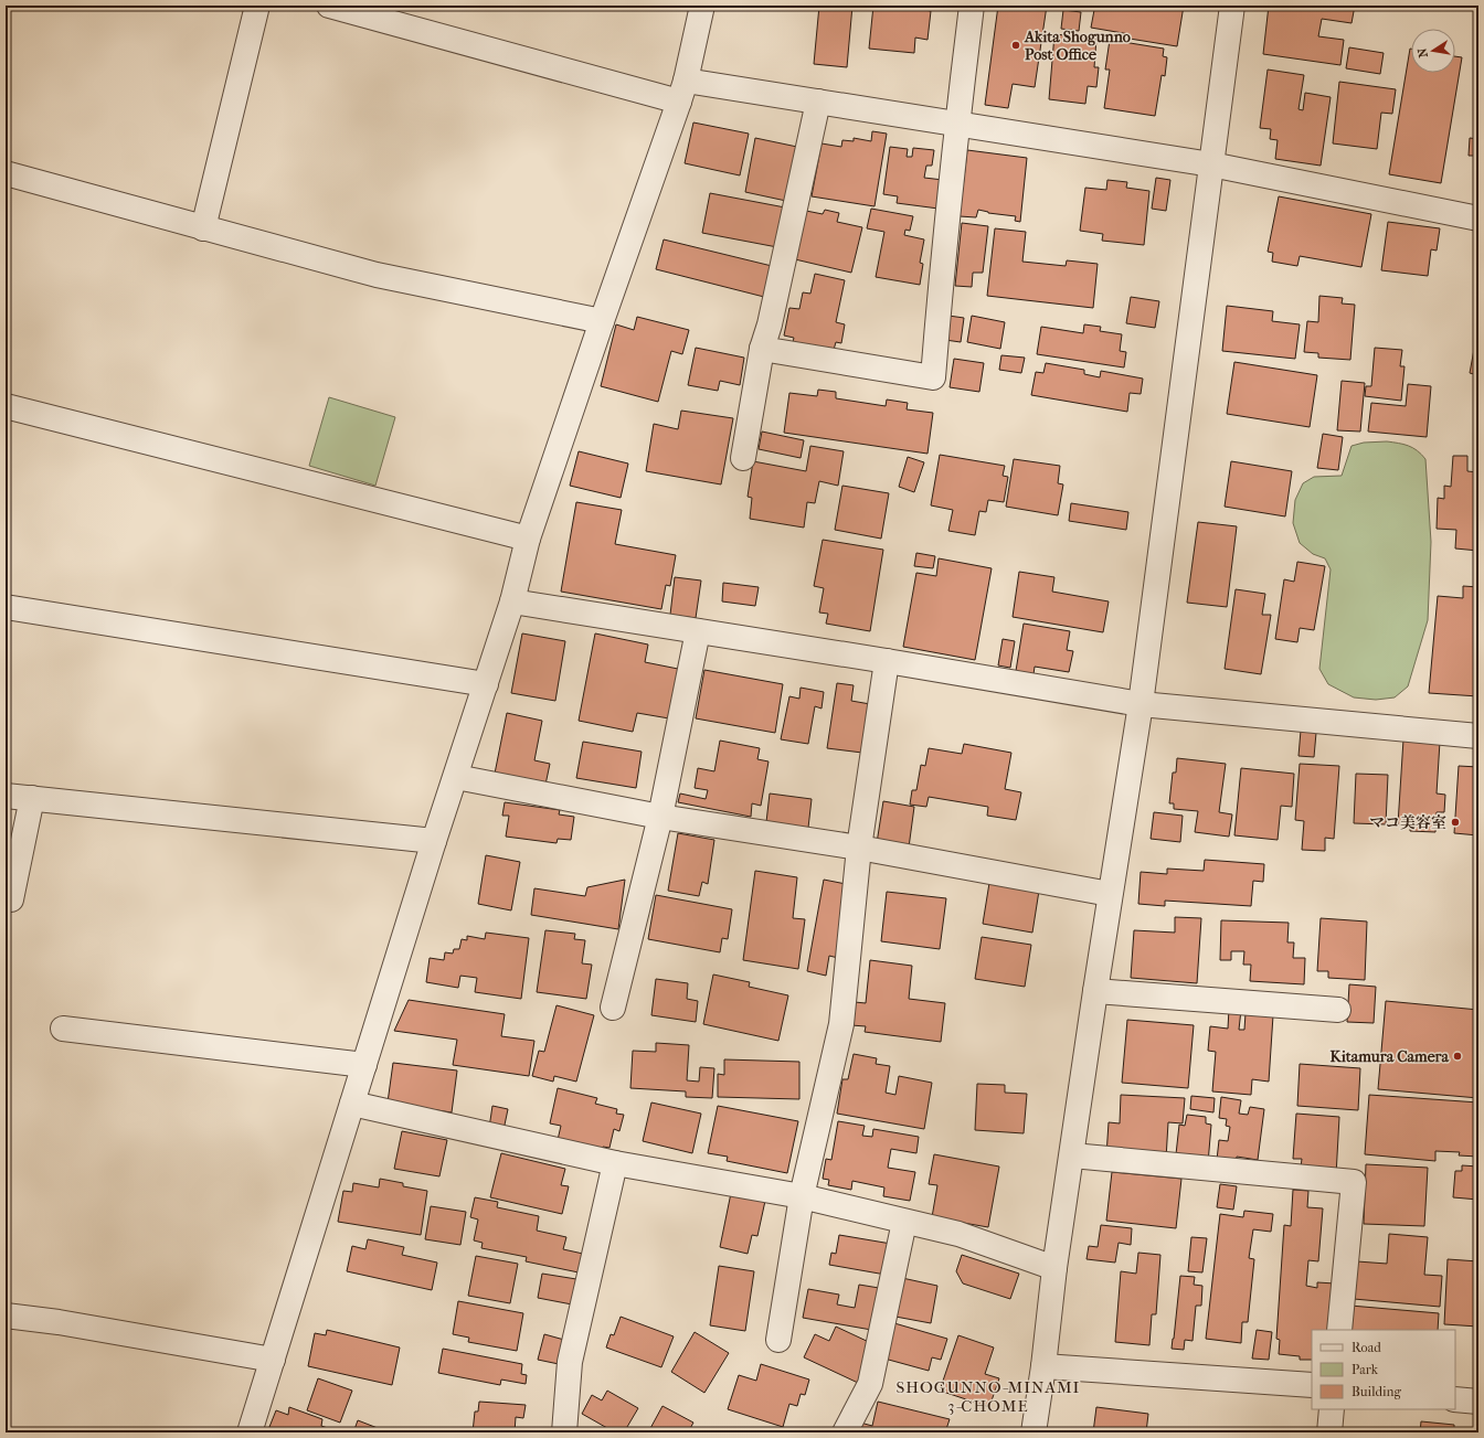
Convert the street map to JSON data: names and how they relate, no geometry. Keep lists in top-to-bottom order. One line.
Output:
{"districts":["SHOGUNNO-MINAMI 3-CHOME"],"places":["Akita Shogunno Post Office","マコ美容室","Kitamura Camera"],"legend":["Road","Park","Building"],"north":"left"}
